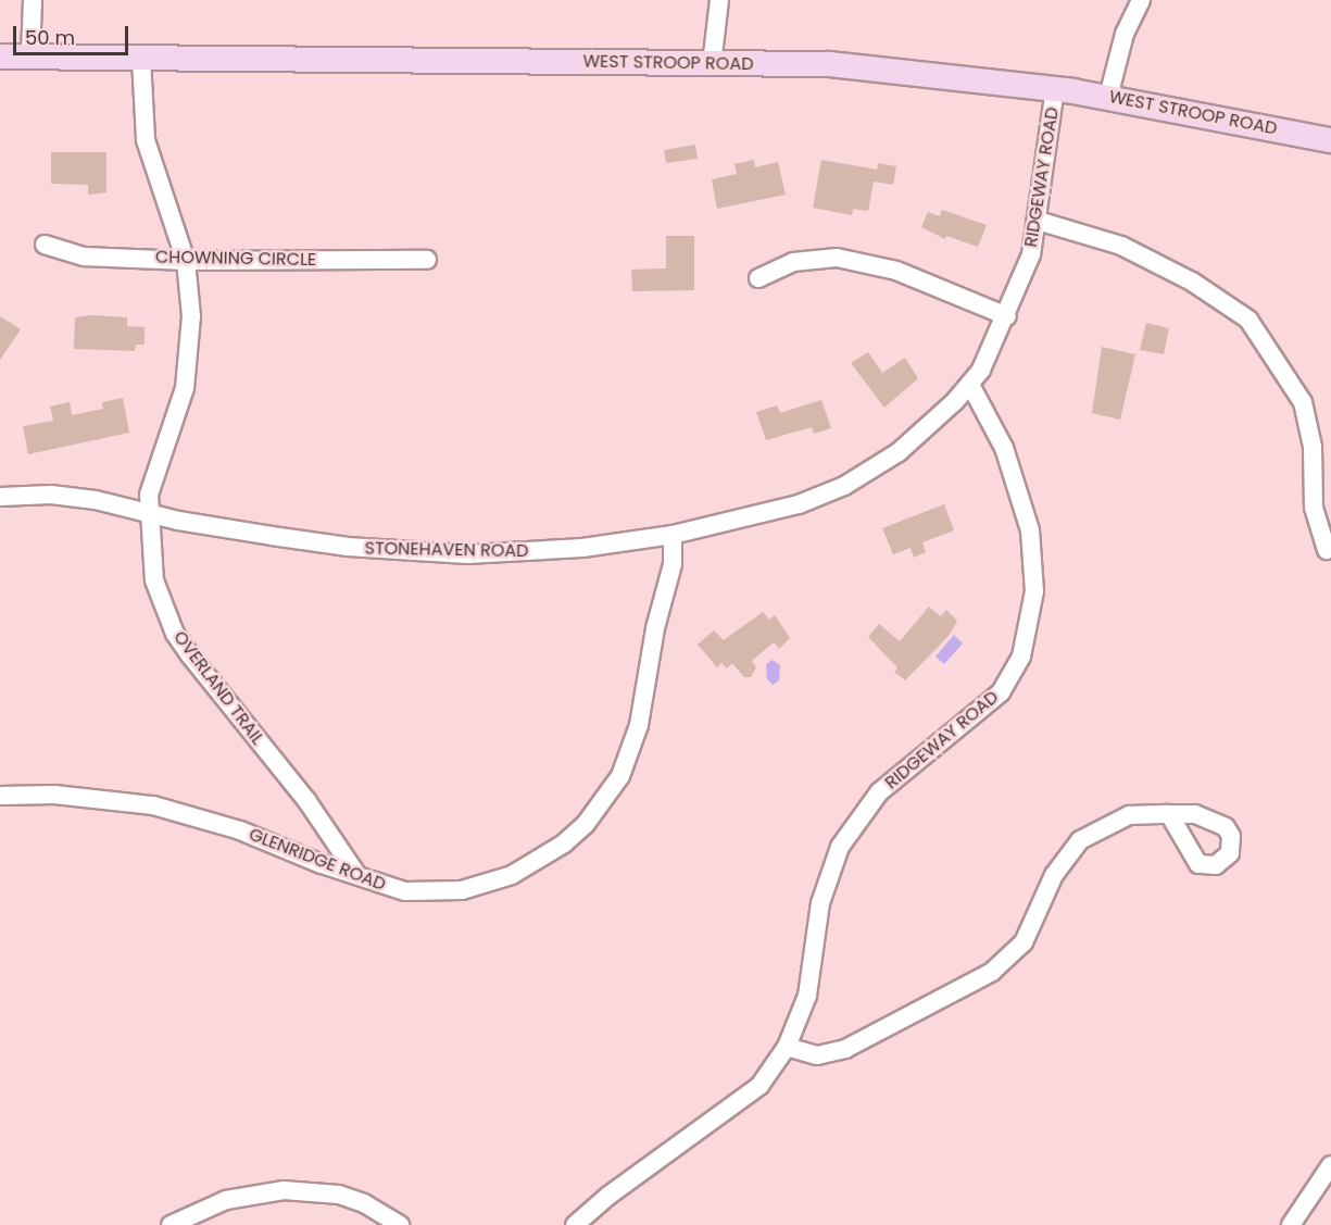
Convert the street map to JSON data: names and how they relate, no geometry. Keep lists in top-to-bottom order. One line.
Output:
{"streets":{"main road":["WEST STROOP ROAD"],"street":["RIDGEWAY ROAD","CHOWNING CIRCLE","STONEHAVEN ROAD","OVERLAND TRAIL","GLENRIDGE ROAD"]},"crossings":[["WEST STROOP ROAD","RIDGEWAY ROAD"],["WEST STROOP ROAD","OVERLAND TRAIL"],["RIDGEWAY ROAD","STONEHAVEN ROAD"],["CHOWNING CIRCLE","OVERLAND TRAIL"],["STONEHAVEN ROAD","OVERLAND TRAIL"],["STONEHAVEN ROAD","GLENRIDGE ROAD"],["OVERLAND TRAIL","GLENRIDGE ROAD"]],"scale_bar":"50 m"}
